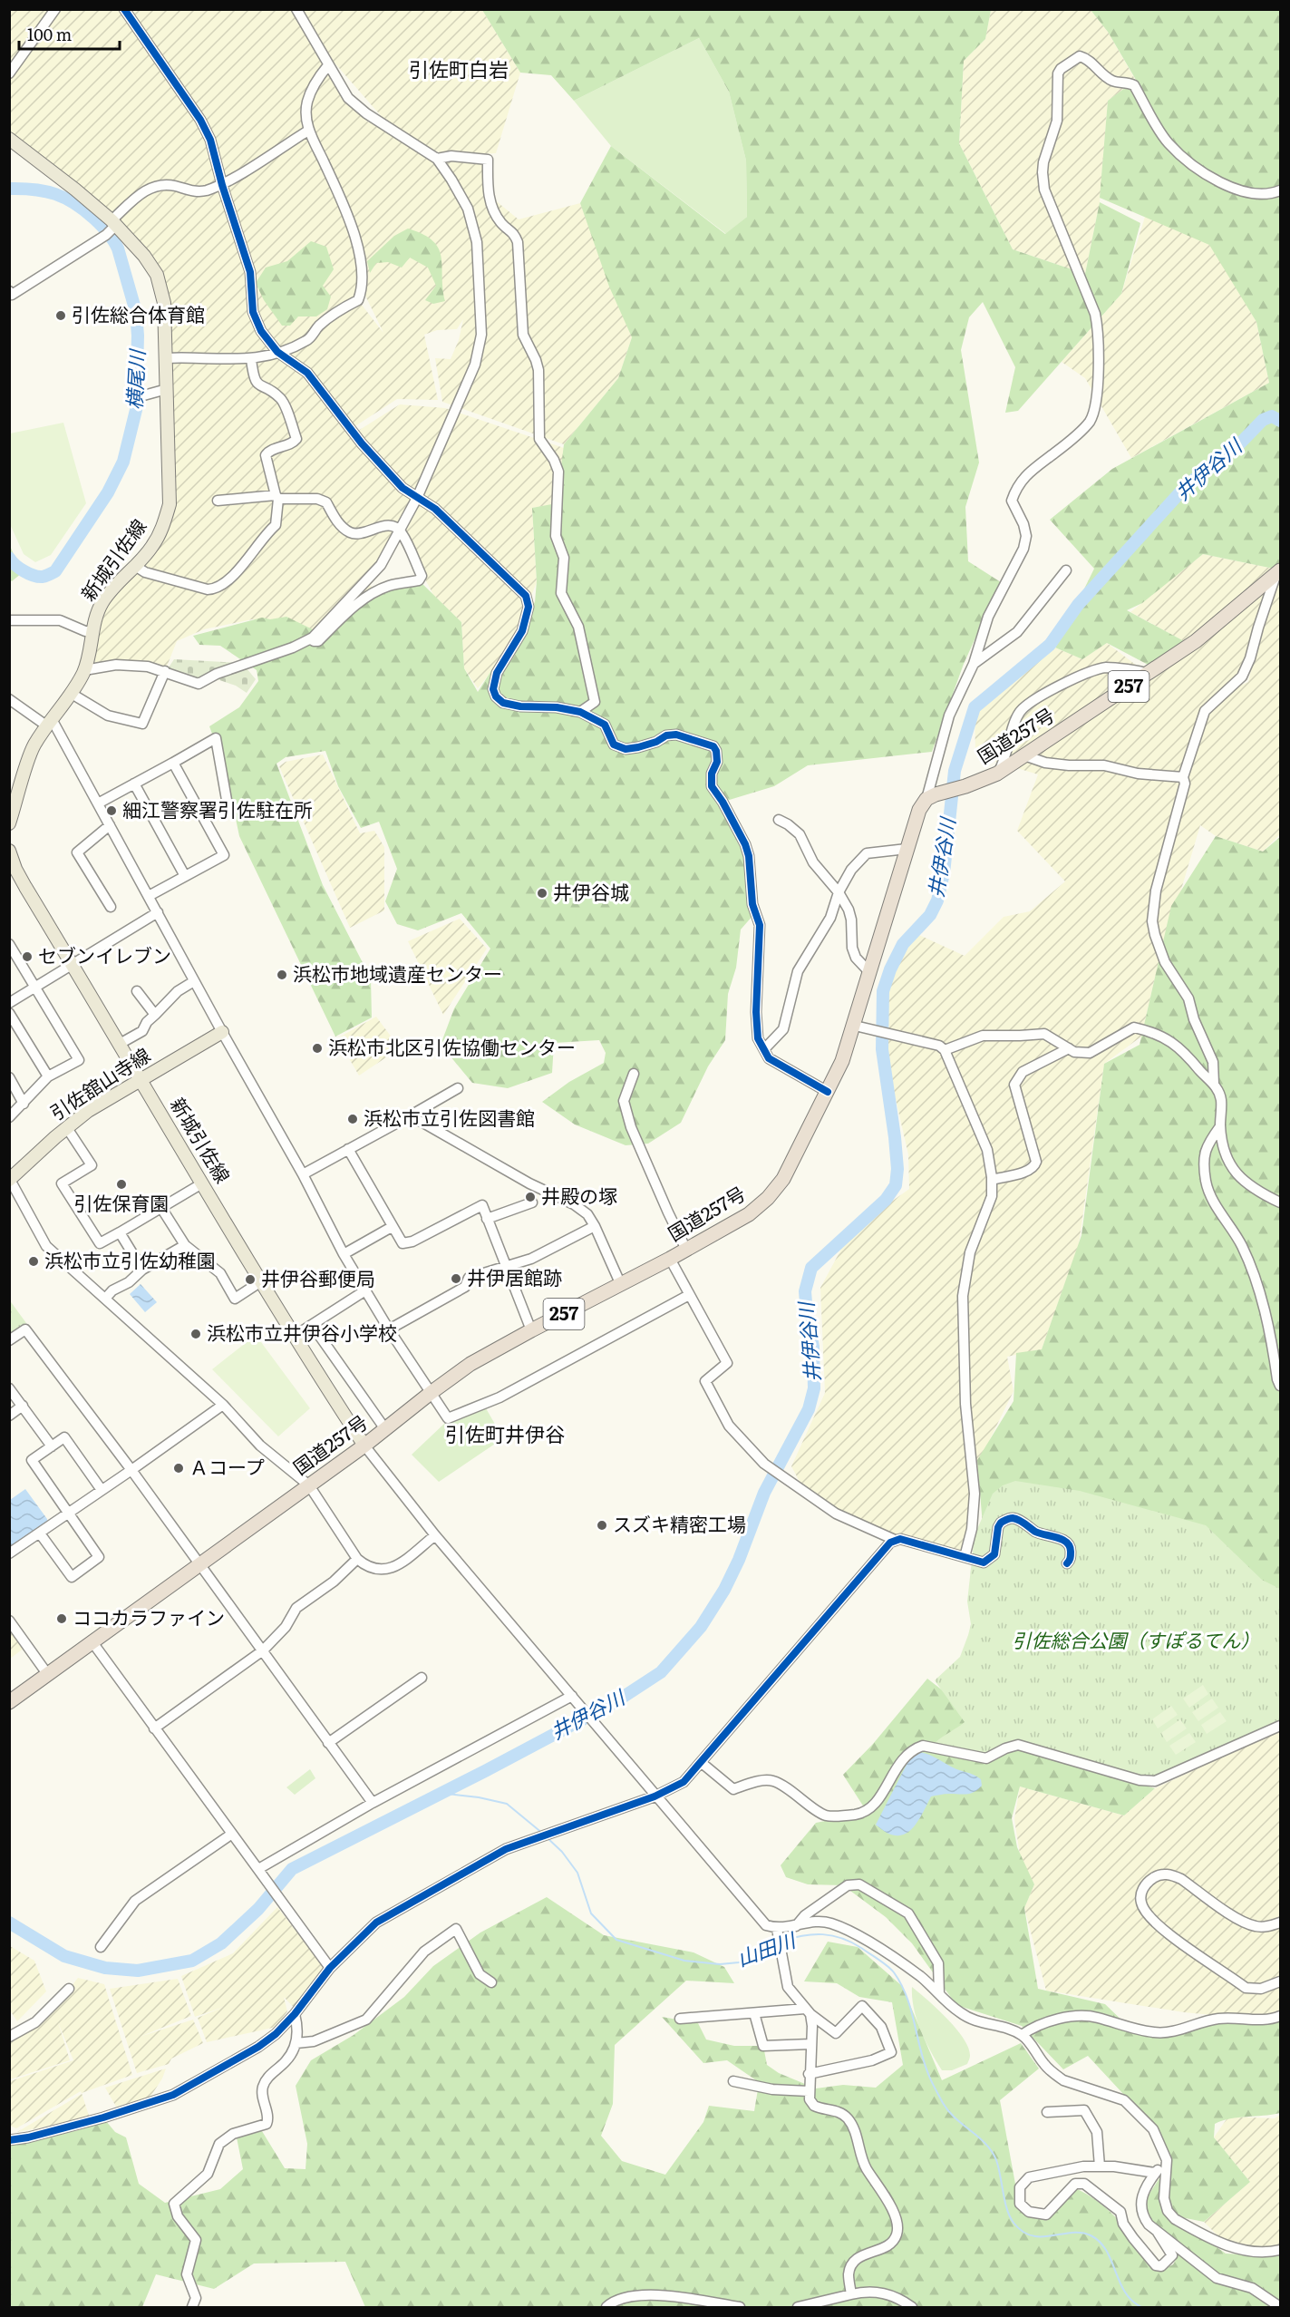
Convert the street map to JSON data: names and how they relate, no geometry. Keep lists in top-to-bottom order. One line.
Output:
{"streets":{"highway":["257","国道257号"],"main road":["新城引佐線","引佐舘山寺線"]},"crossings":[["新城引佐線","国道257号"],["新城引佐線","引佐舘山寺線"]],"districts":["引佐町白岩","引佐町井伊谷"],"water":["横尾川","井伊谷川","山田川"],"parks":["引佐総合公園（すぽるてん）"],"places":["引佐総合体育館","細江警察署引佐駐在所","井伊谷城","セブンイレブン","浜松市地域遺産センター","浜松市北区引佐協働センター","浜松市立引佐図書館","引佐保育園","井殿の塚","浜松市立引佐幼稚園","井伊居館跡","井伊谷郵便局","浜松市立井伊谷小学校","Ａコープ","スズキ精密工場","ココカラファイン"],"scale_bar":"100 m"}
